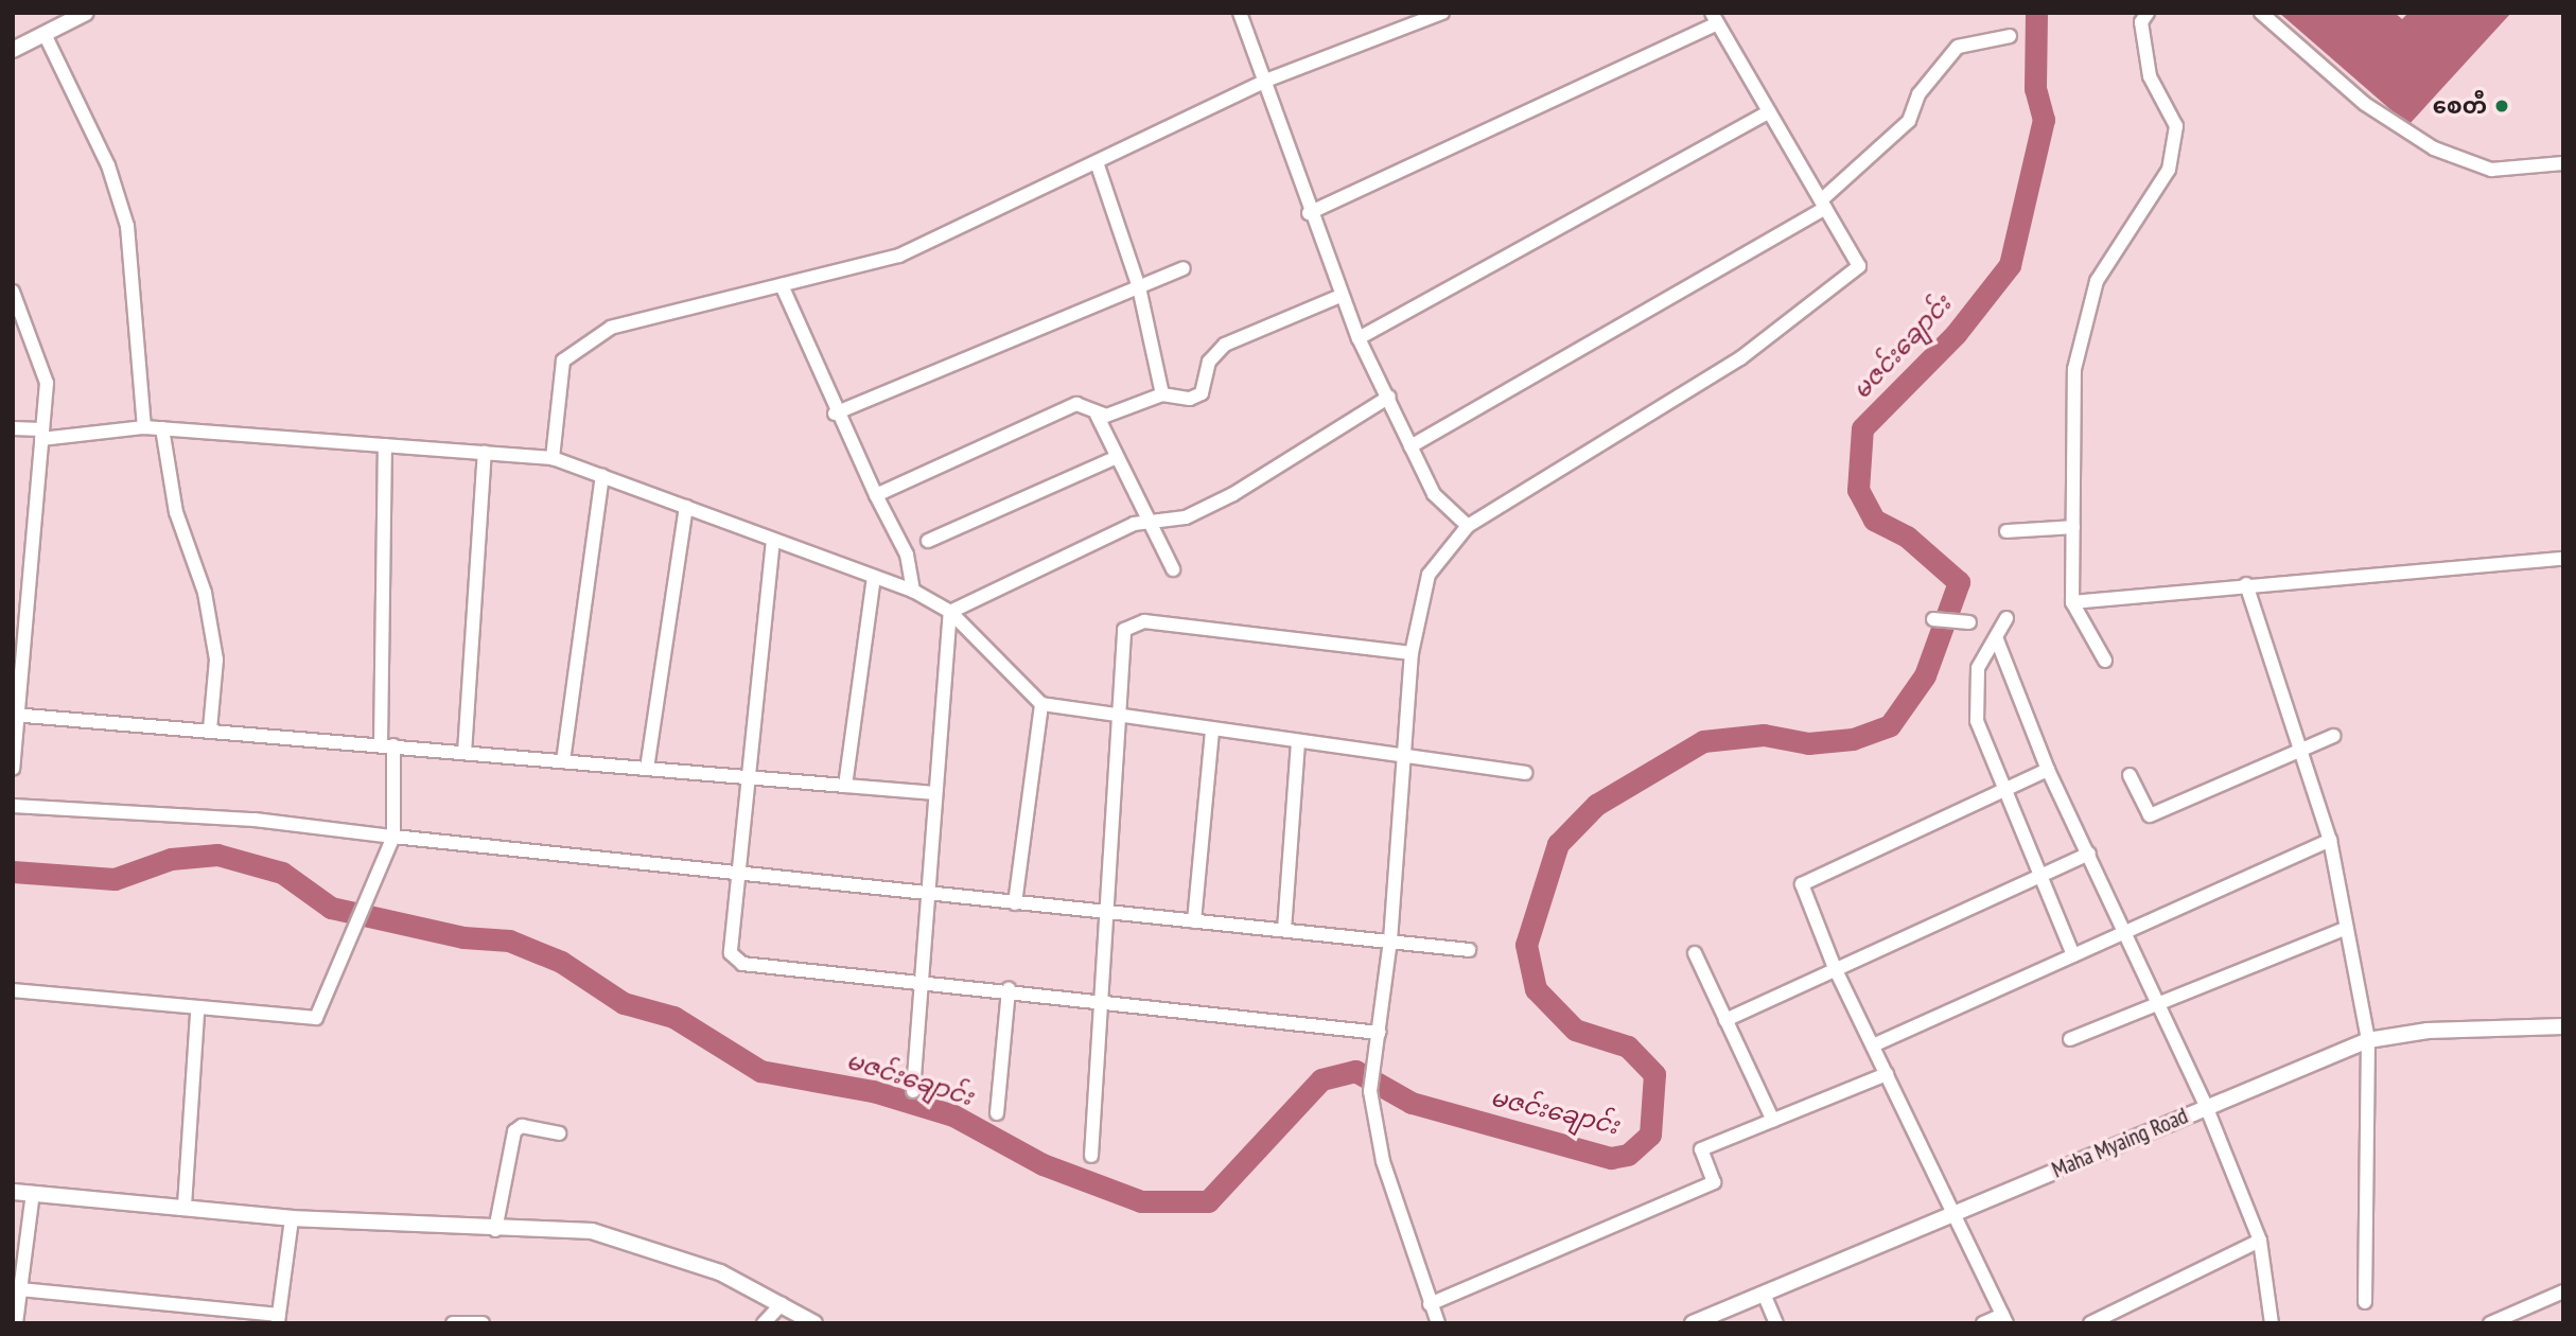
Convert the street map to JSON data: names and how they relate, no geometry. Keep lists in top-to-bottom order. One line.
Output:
{"streets":{"street":["Maha Myaing Road"]},"water":["မဇင်းချောင်း"],"places":["စေတီ"]}
